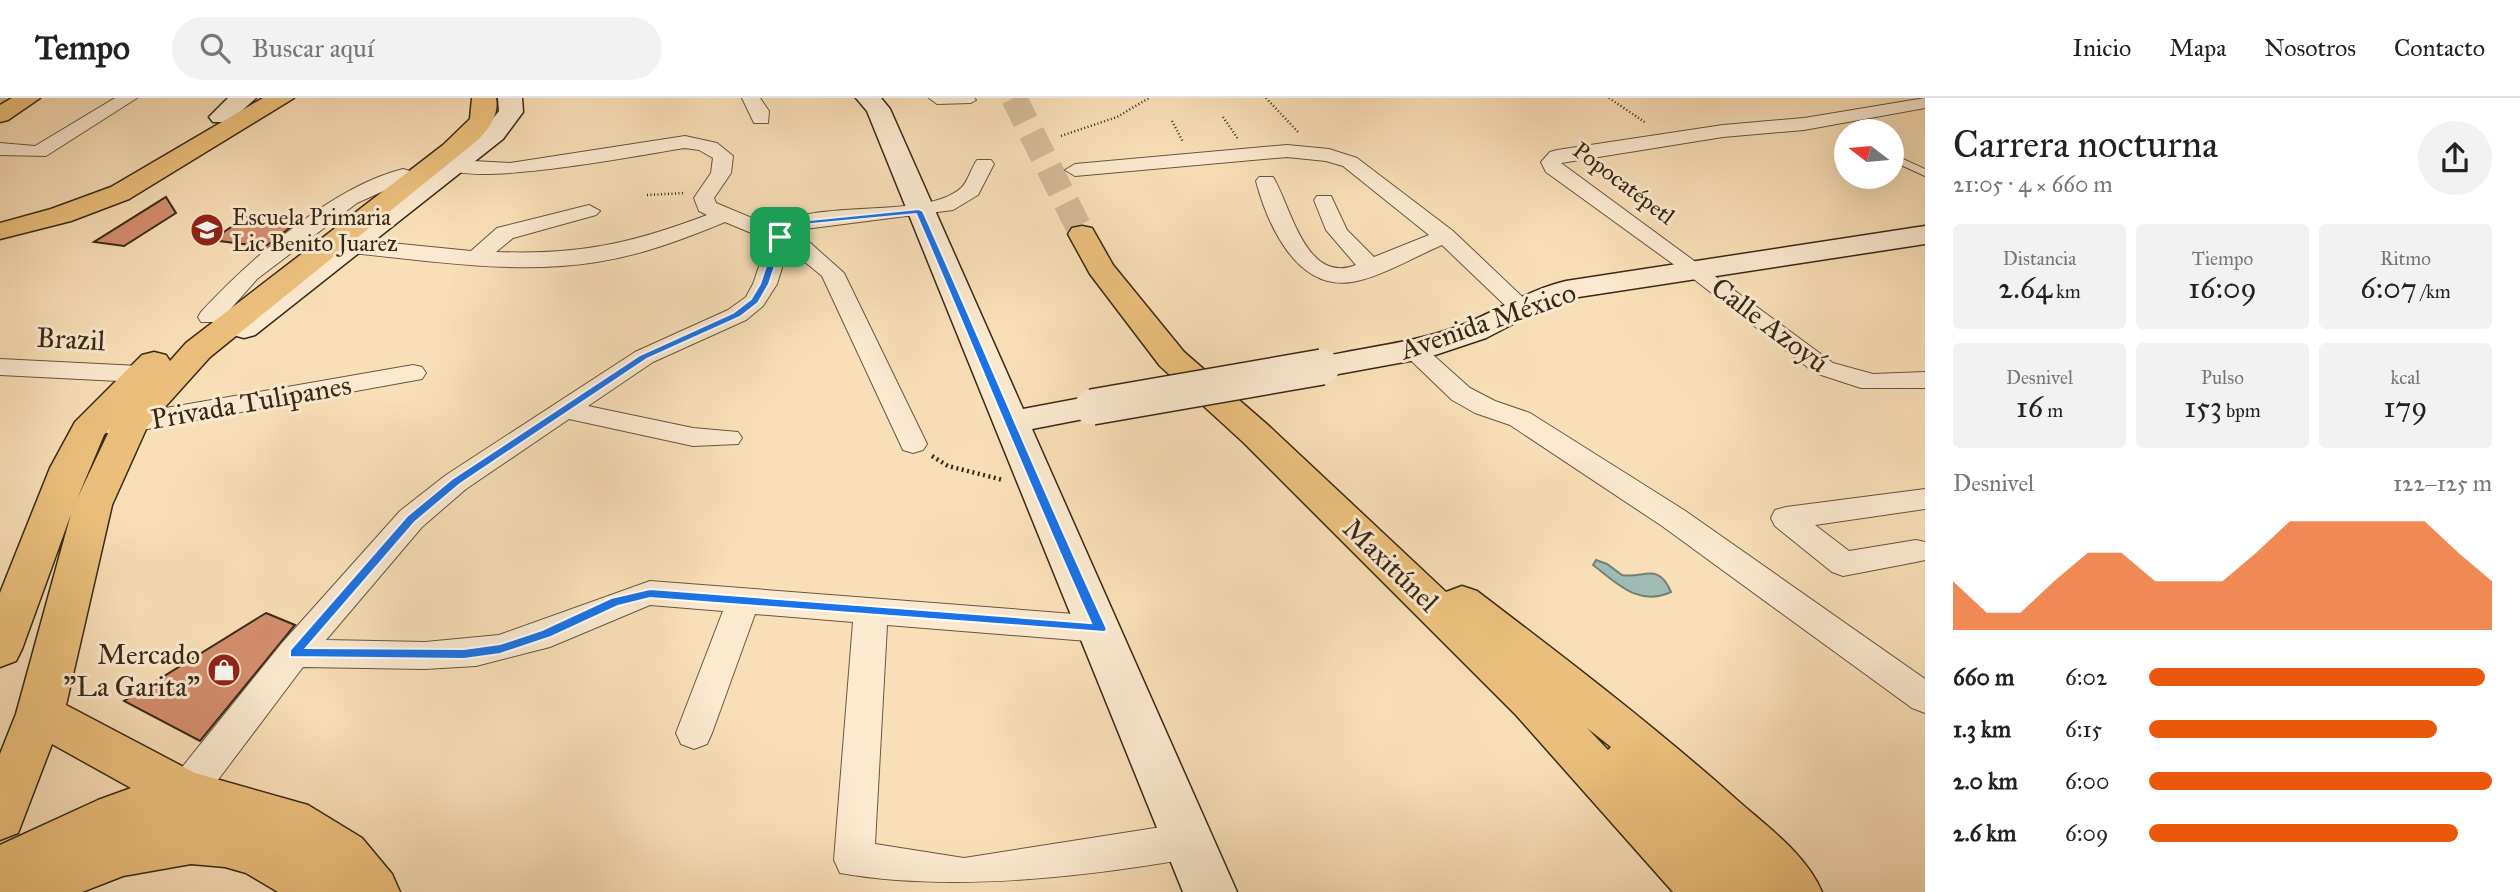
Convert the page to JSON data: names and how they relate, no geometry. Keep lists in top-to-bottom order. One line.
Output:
{"streets":{"main road":["Avenida México","Maxitúnel"],"street":["Popocatépetl","Calle Azoyú","Brazil","Privada Tulipanes"]},"crossings":[["Popocatépetl","Avenida México"],["Popocatépetl","Calle Azoyú"],["Avenida México","Calle Azoyú"]],"places":{"school or university":["Escuela Primaria Lic Benito Juarez"],"shop":["Mercado \"La Garita\""]},"north":"left","page":{"header":"Tempo","search":"Buscar aquí","nav":["Inicio","Mapa","Nosotros","Contacto"],"heading":["Carrera nocturna","21:05 · 4 × 660 m"],"stats":[["Distancia","2.64 km"],["Tiempo","16:09"],["Ritmo","6:07 /km"],["Desnivel","16 m"],["Pulso","153 bpm"],["kcal","179"]],"chart":["Desnivel","122–125 m"],"list":[{"name":"660 m","note":"6:02"},{"name":"1.3 km","note":"6:15"},{"name":"2.0 km","note":"6:00"},{"name":"2.6 km","note":"6:09"}]}}
